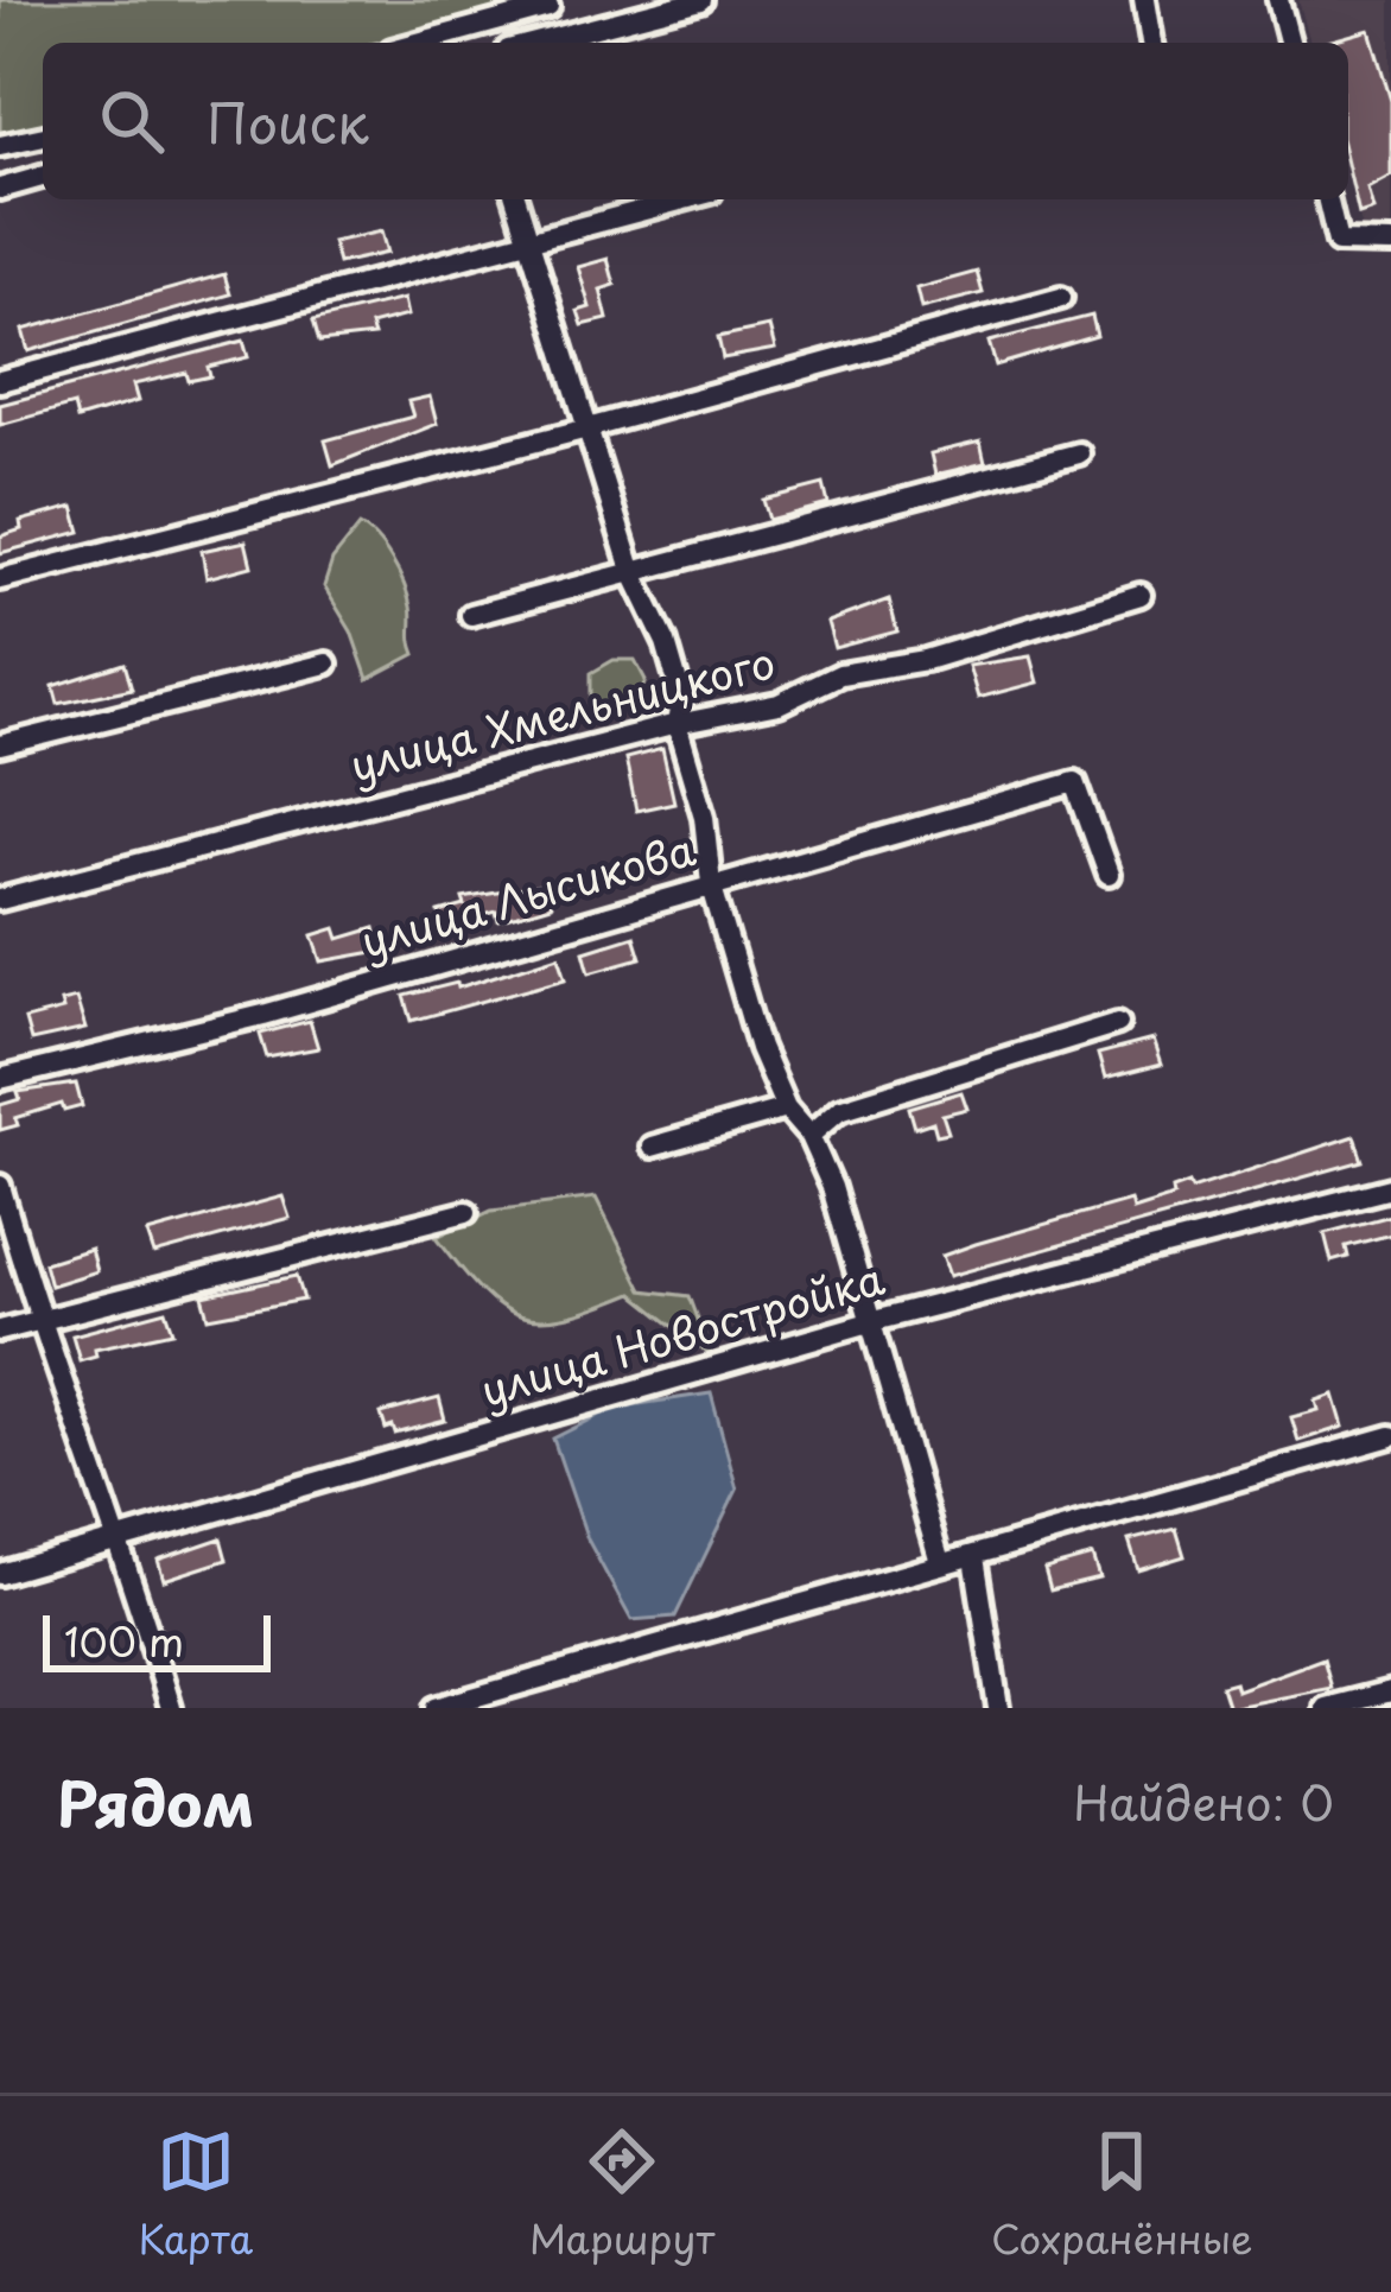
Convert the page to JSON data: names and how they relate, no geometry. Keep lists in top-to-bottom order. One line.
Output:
{"streets":{"street":["улица Хмельницкого","улица Лысикова","улица Новостройка"]},"scale_bar":"100 m","page":{"search":"Поиск","scale":"100 m","heading":["Рядом","Найдено: 0"],"nav":["Карта","Маршрут","Сохранённые"]}}
